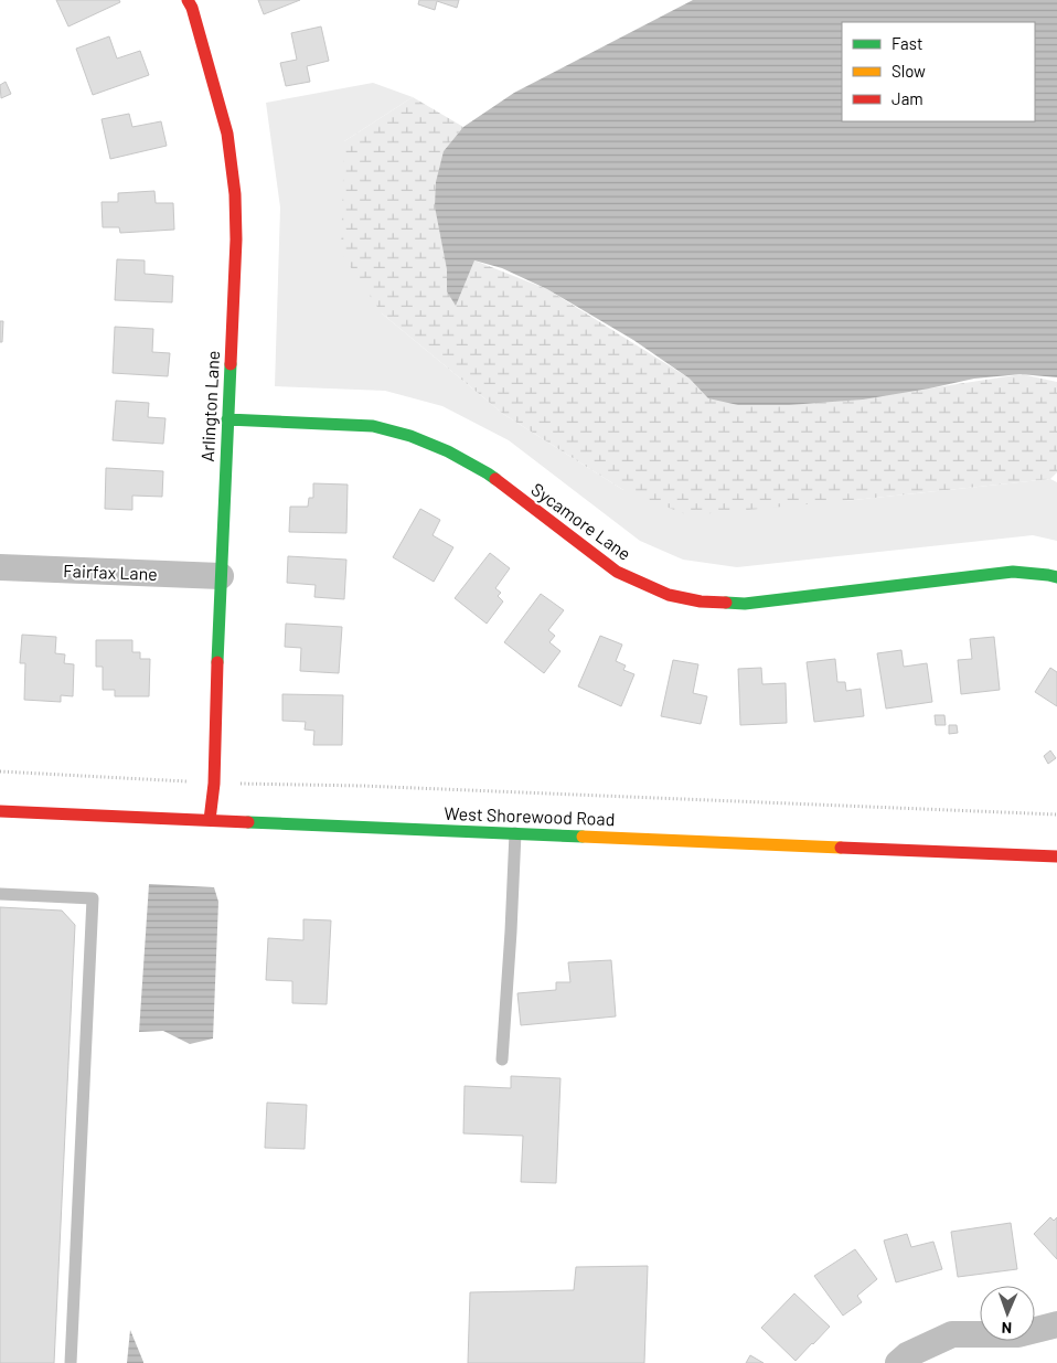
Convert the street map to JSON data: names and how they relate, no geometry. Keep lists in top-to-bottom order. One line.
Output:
{"streets":{"street":["Arlington Lane","Sycamore Lane","Fairfax Lane","West Shorewood Road"]},"crossings":[["Arlington Lane","Sycamore Lane"],["Arlington Lane","Fairfax Lane"],["Arlington Lane","West Shorewood Road"]],"legend":["Fast","Slow","Jam"],"north":"bottom"}
